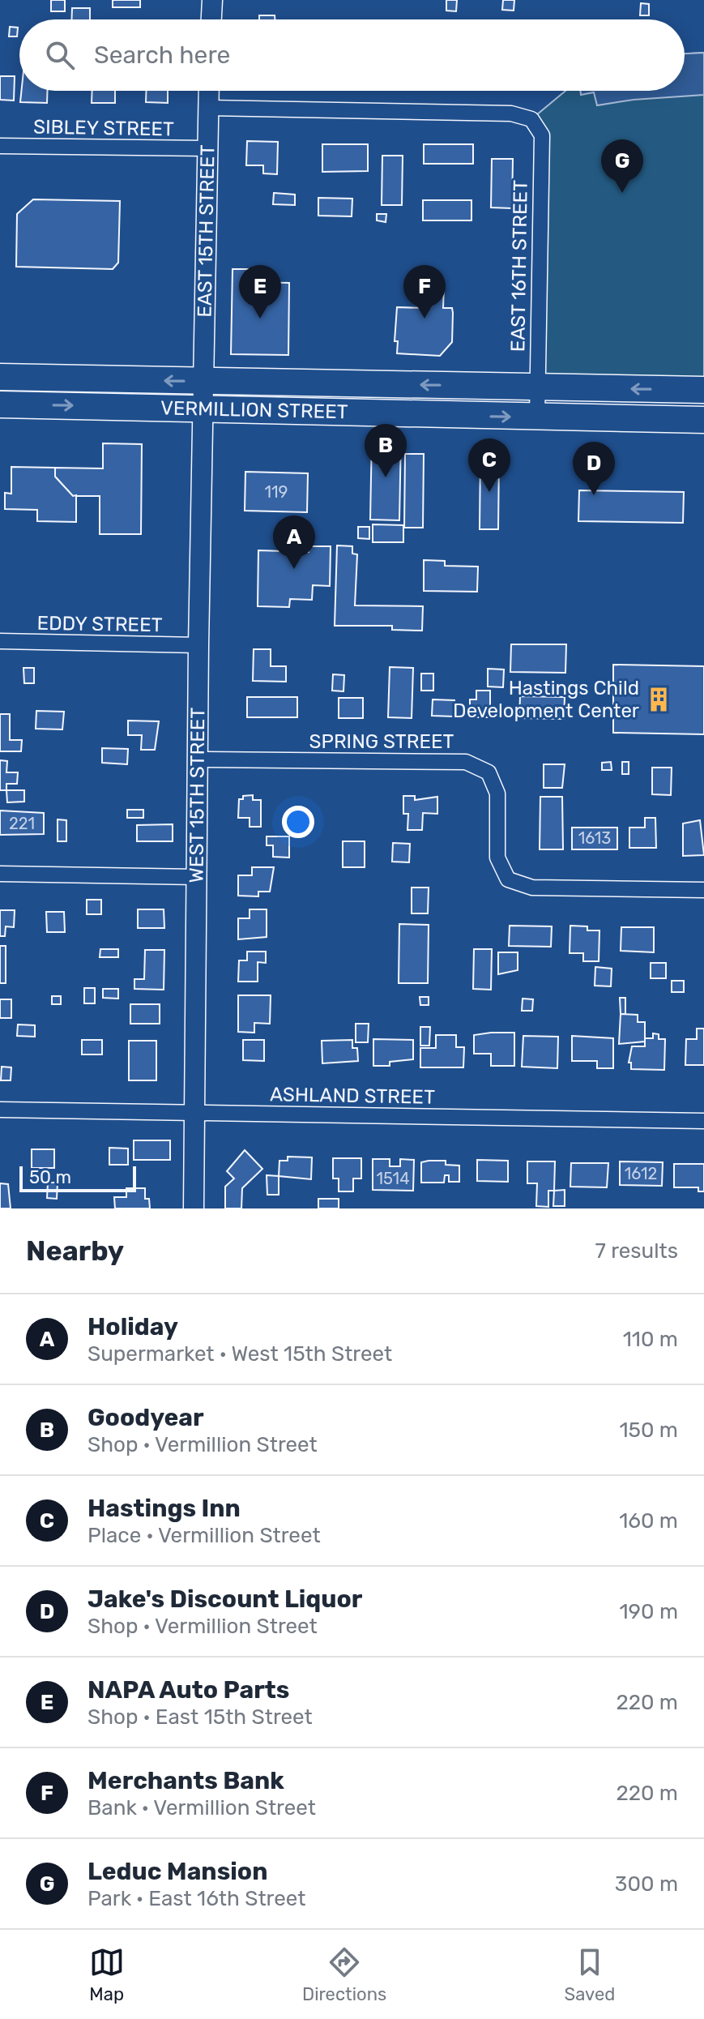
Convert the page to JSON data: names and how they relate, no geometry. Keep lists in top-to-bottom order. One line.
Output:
{"streets":{"highway":["VERMILLION STREET"],"street":["SIBLEY STREET","EAST 15TH STREET","EAST 16TH STREET","EDDY STREET","SPRING STREET","WEST 15TH STREET","ASHLAND STREET"]},"crossings":[["SIBLEY STREET","EAST 15TH STREET"],["EAST 15TH STREET","EAST 16TH STREET"],["EAST 15TH STREET","VERMILLION STREET"],["EAST 15TH STREET","WEST 15TH STREET"],["EAST 16TH STREET","VERMILLION STREET"],["VERMILLION STREET","WEST 15TH STREET"],["EDDY STREET","WEST 15TH STREET"],["SPRING STREET","WEST 15TH STREET"],["WEST 15TH STREET","ASHLAND STREET"]],"places":{"building":["Hastings Child Development Center"]},"house_numbers":["119","221","1613","1612","1514"],"scale_bar":"50 m","page":{"search":"Search here","pins":["G","E","F","B","C","D","A"],"scale":"50 m","heading":["Nearby","7 results"],"list":[{"mark":"A","name":"Holiday","note":"Supermarket · West 15th Street","value":"110 m"},{"mark":"B","name":"Goodyear","note":"Shop · Vermillion Street","value":"150 m"},{"mark":"C","name":"Hastings Inn","note":"Place · Vermillion Street","value":"160 m"},{"mark":"D","name":"Jake's Discount Liquor","note":"Shop · Vermillion Street","value":"190 m"},{"mark":"E","name":"NAPA Auto Parts","note":"Shop · East 15th Street","value":"220 m"},{"mark":"F","name":"Merchants Bank","note":"Bank · Vermillion Street","value":"220 m"},{"mark":"G","name":"Leduc Mansion","note":"Park · East 16th Street","value":"300 m"}],"nav":["Map","Directions","Saved"]}}
